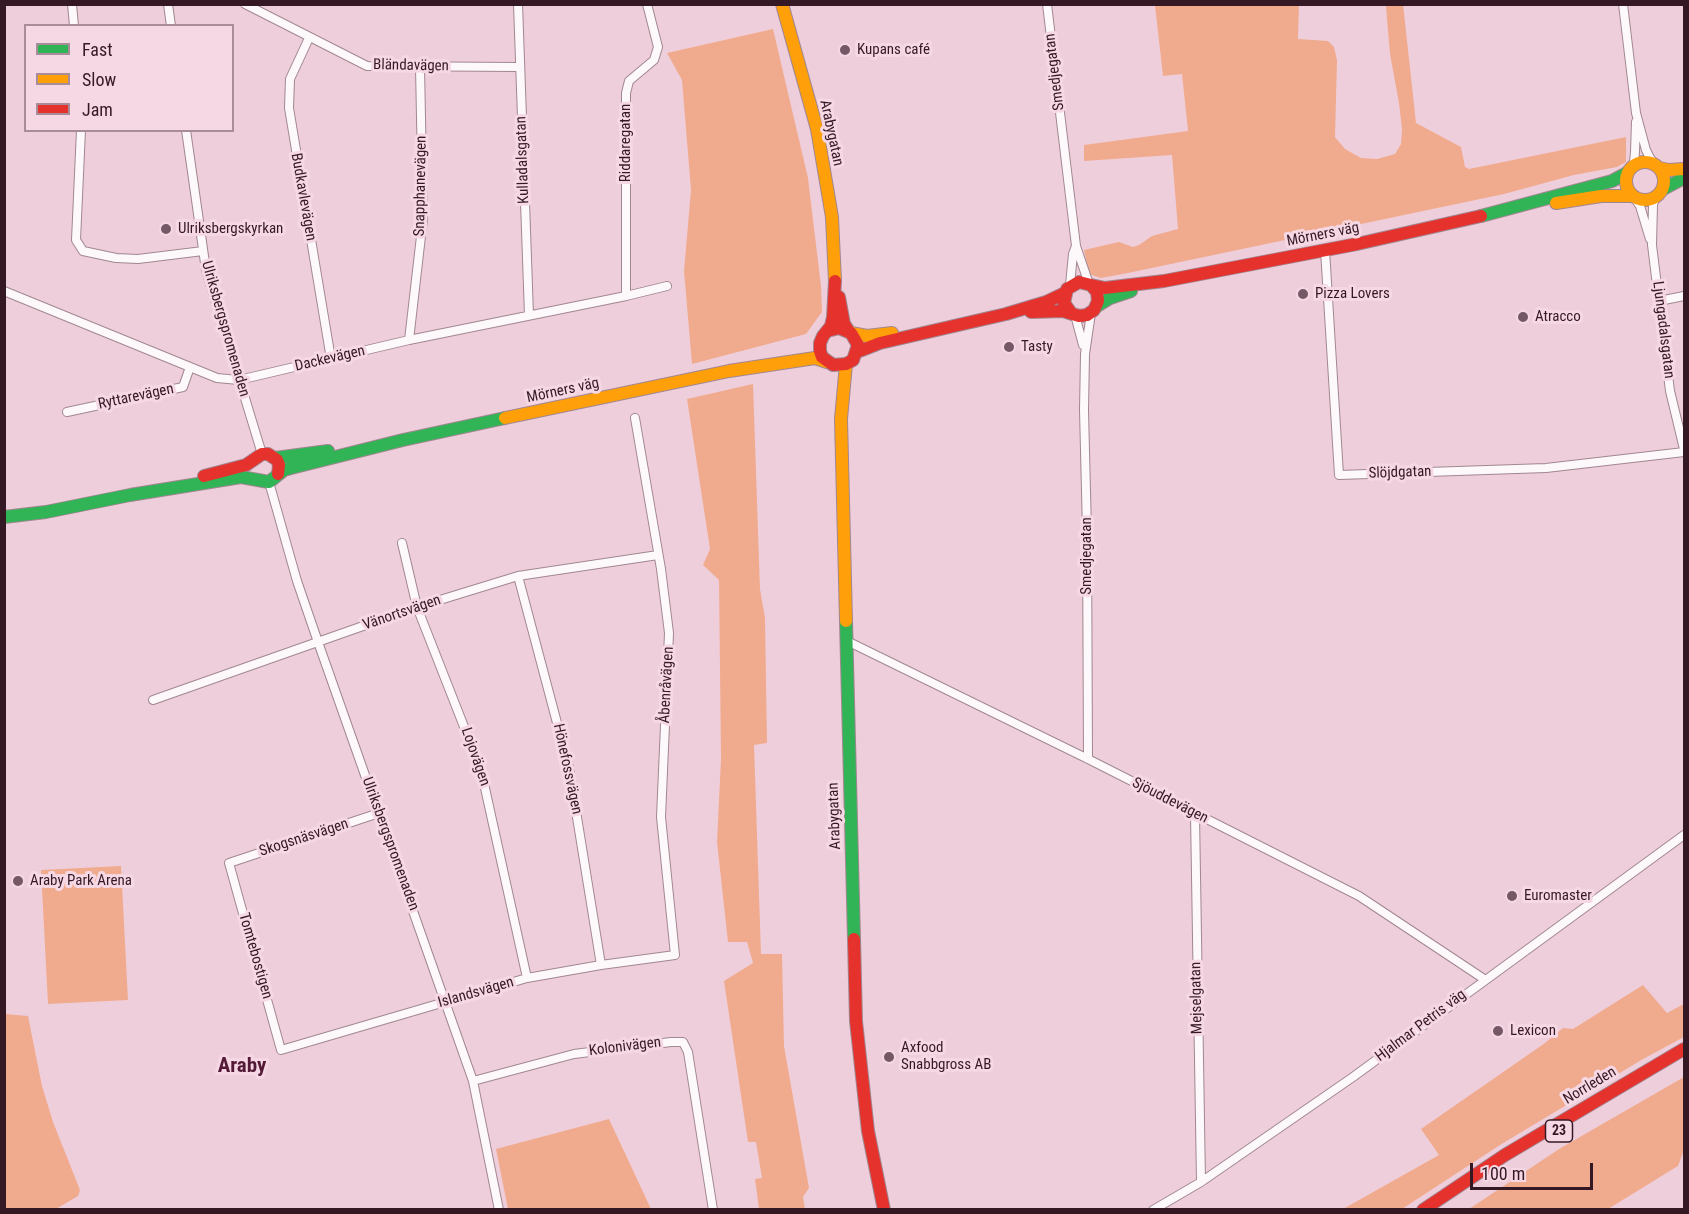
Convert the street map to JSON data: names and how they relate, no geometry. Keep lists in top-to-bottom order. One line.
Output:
{"streets":{"main road":["Arabygatan","Mörners väg","Norrleden","23"],"street":["Bländavägen","Smedjegatan","Riddaregatan","Kulladalsgatan","Snapphanevägen","Budkavlevägen","Ulriksbergspromenaden","Ljungadalsgatan","Dackevägen","Ryttarevägen","Slöjdgatan","Vänortsvägen","Åbenråvägen","Lojovägen","Hönefossvägen","Sjöuddevägen","Skogsnäsvägen","Tomtebostigen","Islandsvägen","Mejselgatan","Hjalmar Petris väg","Kolonivägen"]},"crossings":[["Bländavägen","Kulladalsgatan"],["Bländavägen","Snapphanevägen"],["Bländavägen","Budkavlevägen"],["Smedjegatan","Mörners väg"],["Smedjegatan","Sjöuddevägen"],["Arabygatan","Mörners väg"],["Arabygatan","Sjöuddevägen"],["Riddaregatan","Dackevägen"],["Kulladalsgatan","Dackevägen"],["Snapphanevägen","Dackevägen"],["Budkavlevägen","Dackevägen"],["Mörners väg","Ulriksbergspromenaden"],["Mörners väg","Ljungadalsgatan"],["Mörners väg","Slöjdgatan"],["Ulriksbergspromenaden","Dackevägen"],["Ulriksbergspromenaden","Vänortsvägen"],["Ulriksbergspromenaden","Skogsnäsvägen"],["Ulriksbergspromenaden","Islandsvägen"],["Ulriksbergspromenaden","Kolonivägen"],["Ljungadalsgatan","Slöjdgatan"],["Dackevägen","Ryttarevägen"],["Vänortsvägen","Åbenråvägen"],["Vänortsvägen","Lojovägen"],["Vänortsvägen","Hönefossvägen"],["Åbenråvägen","Islandsvägen"],["Lojovägen","Islandsvägen"],["Hönefossvägen","Islandsvägen"],["Sjöuddevägen","Mejselgatan"],["Sjöuddevägen","Hjalmar Petris väg"],["Skogsnäsvägen","Tomtebostigen"],["Tomtebostigen","Islandsvägen"],["Mejselgatan","Hjalmar Petris väg"]],"districts":["Araby"],"places":["Kupans café","Ulriksbergskyrkan","Pizza Lovers","Atracco","Tasty","Araby Park Arena","Euromaster","Lexicon","Axfood Snabbgross AB"],"legend":["Fast","Slow","Jam"],"scale_bar":"100 m"}
